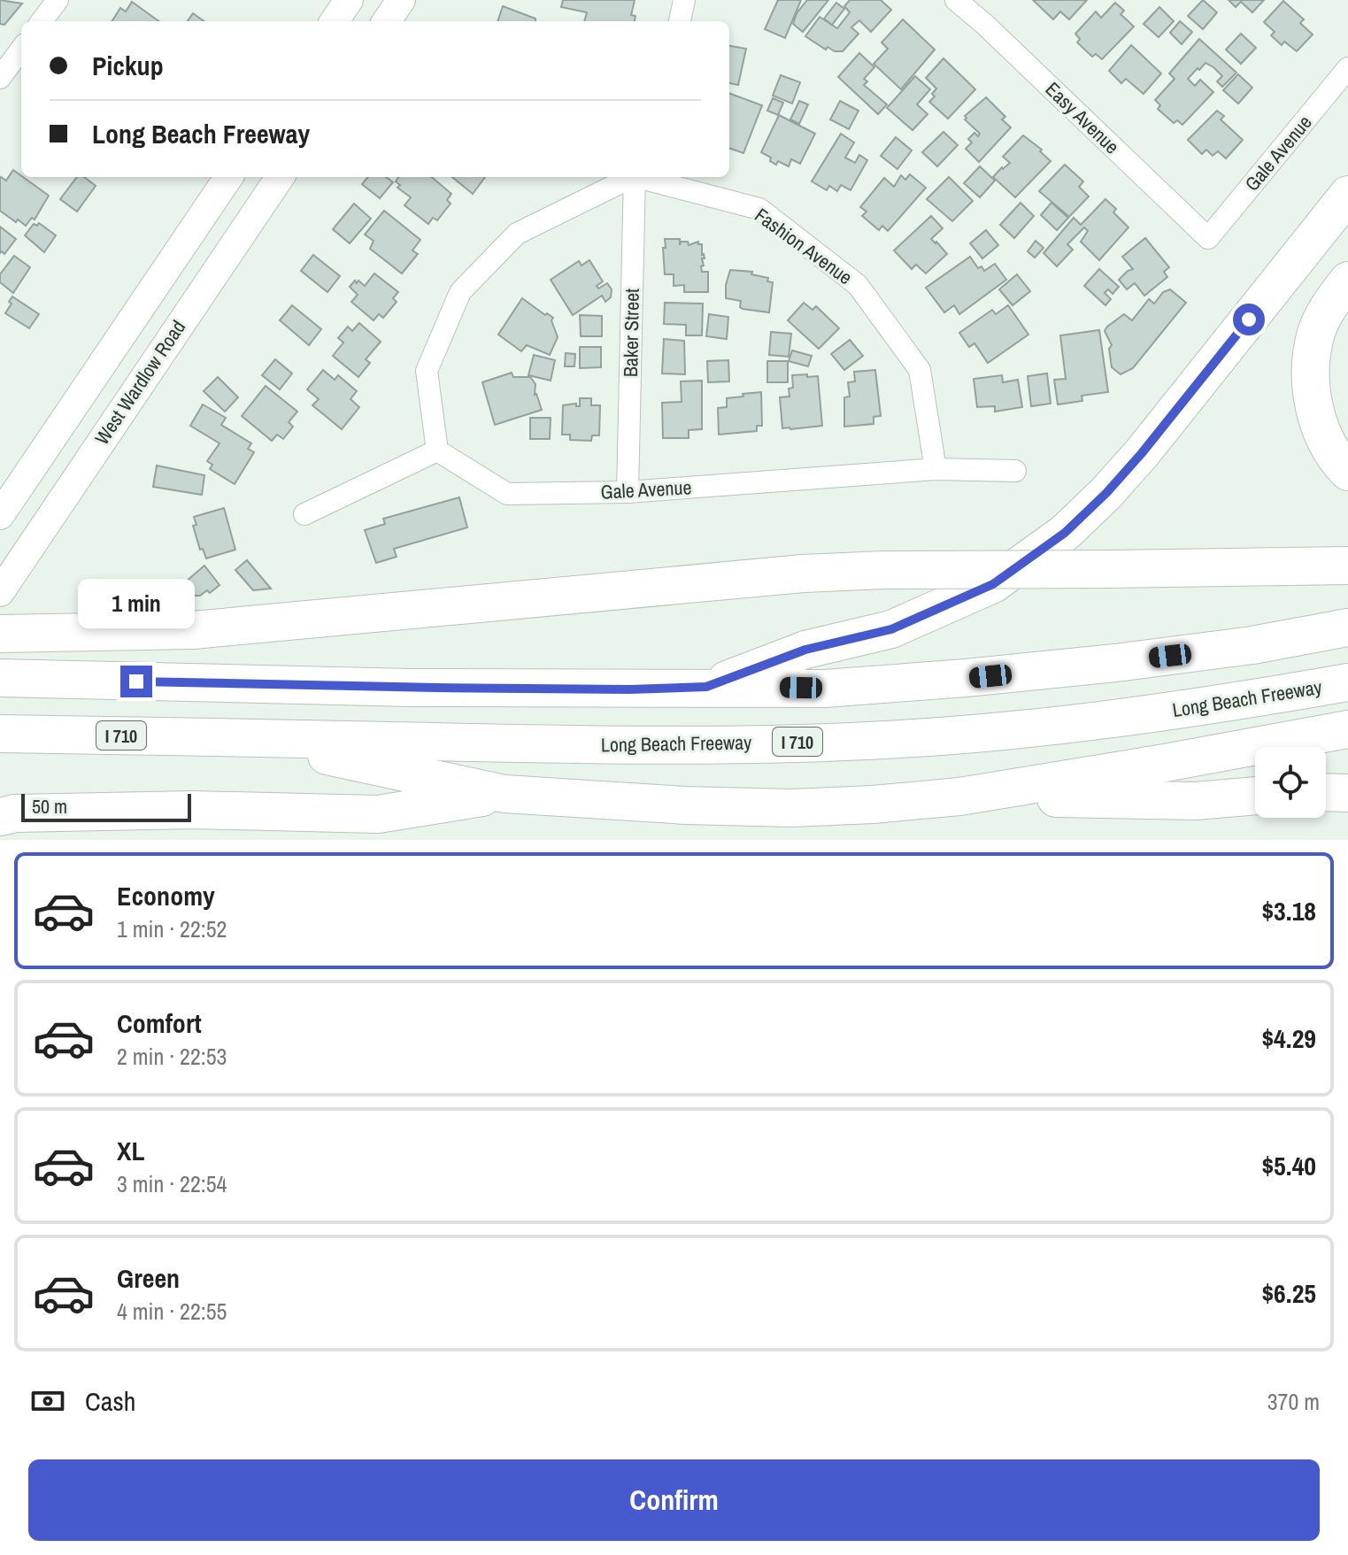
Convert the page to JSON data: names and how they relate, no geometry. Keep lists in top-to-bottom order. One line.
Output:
{"streets":{"highway":["Long Beach Freeway","I 710"],"main road":["West Wardlow Road"],"street":["Easy Avenue","Gale Avenue","Fashion Avenue","Baker Street"]},"crossings":[["Easy Avenue","Gale Avenue"],["Gale Avenue","Fashion Avenue"],["Gale Avenue","Baker Street"]],"scale_bar":"50 m","page":{"banner":["Pickup","Long Beach Freeway"],"bubble":"1 min","scale":"50 m","list":[{"name":"Economy","note":"1 min · 22:52","value":"$3.18"},{"name":"Comfort","note":"2 min · 22:53","value":"$4.29"},{"name":"XL","note":"3 min · 22:54","value":"$5.40"},{"name":"Green","note":"4 min · 22:55","value":"$6.25"}],"pay":["Cash","370 m"],"buttons":"Confirm"}}
